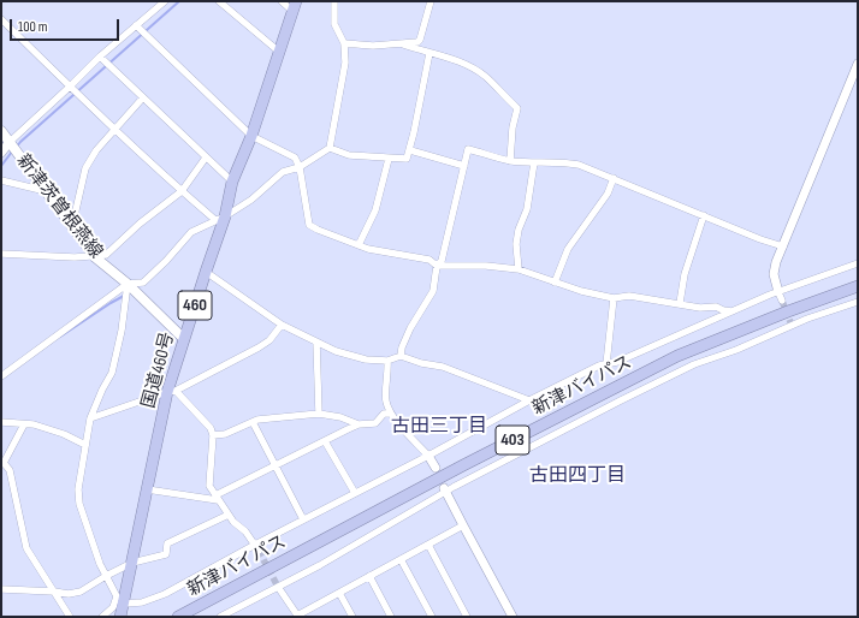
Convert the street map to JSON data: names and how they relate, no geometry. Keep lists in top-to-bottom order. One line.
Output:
{"streets":{"highway":["460","国道460号","新津バイパス","403"],"main road":["新津茨曽根燕線"]},"crossings":[["新津茨曽根燕線","国道460号"]],"districts":["古田三丁目","古田四丁目"],"scale_bar":"100 m"}
